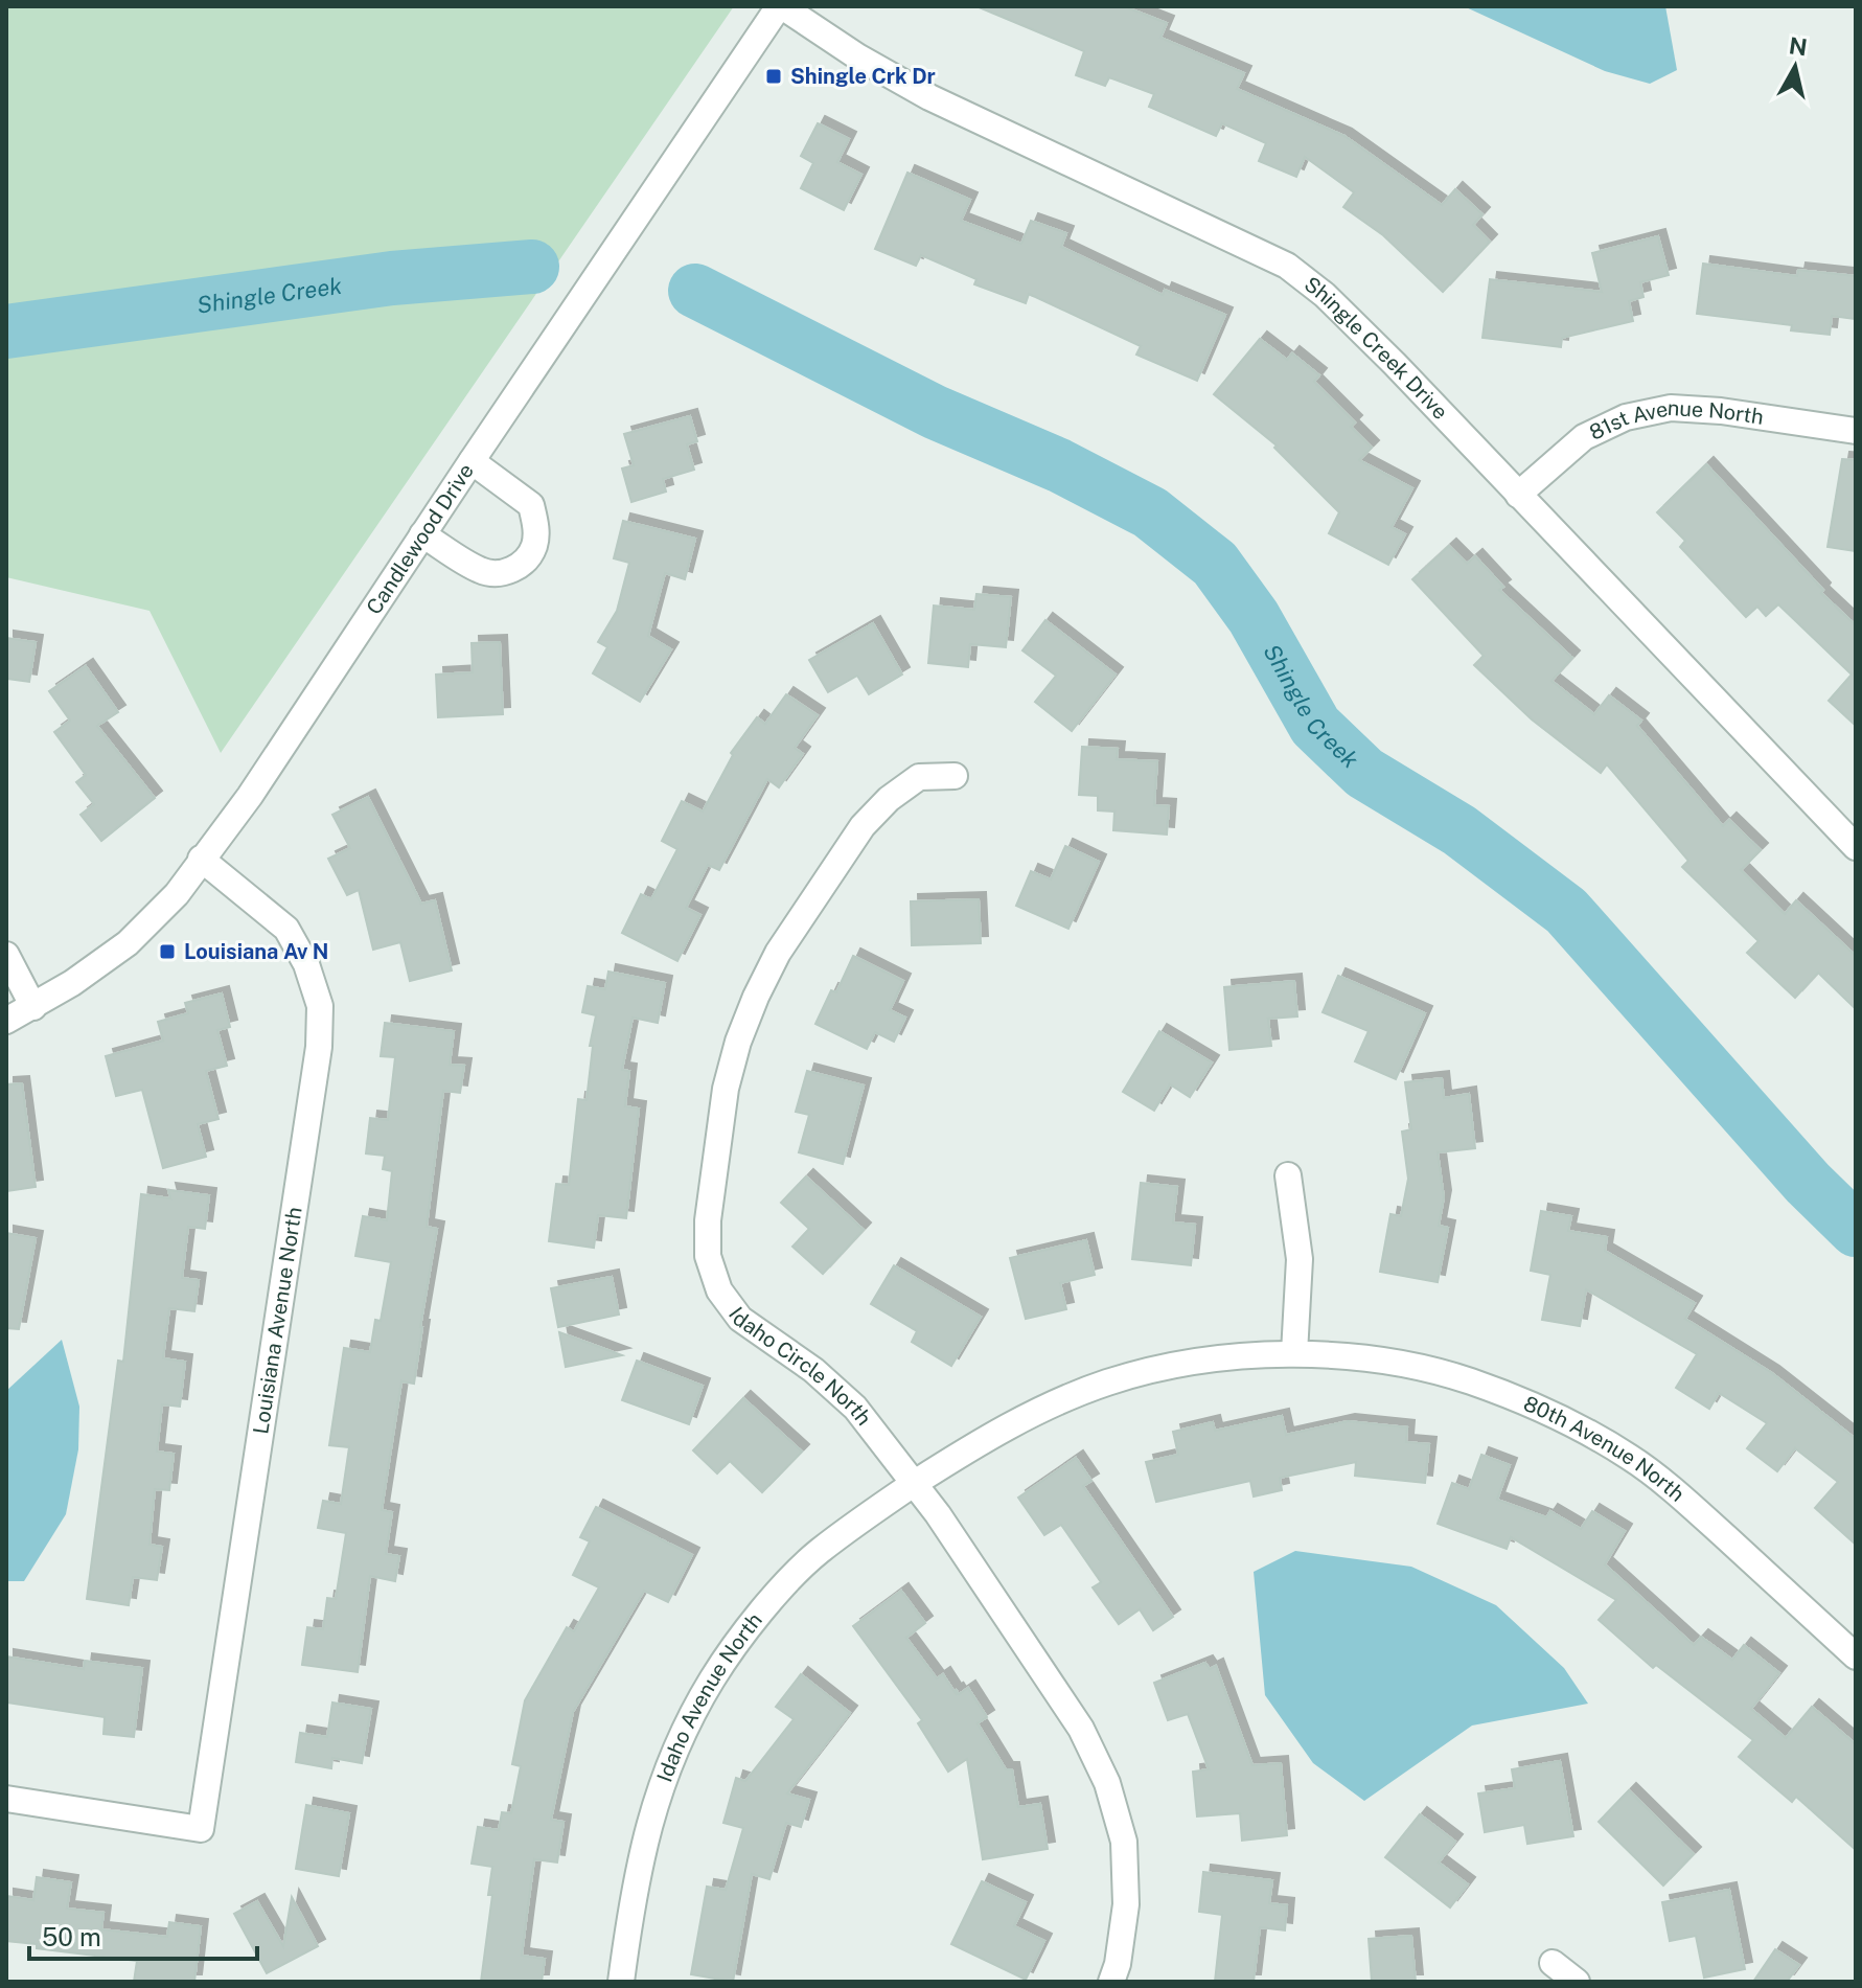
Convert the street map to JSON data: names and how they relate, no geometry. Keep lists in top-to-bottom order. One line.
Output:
{"streets":{"street":["Shingle Creek Drive","81st Avenue North","Candlewood Drive","Louisiana Avenue North","Idaho Circle North","80th Avenue North","Idaho Avenue North"]},"crossings":[["Shingle Creek Drive","81st Avenue North"],["Shingle Creek Drive","Candlewood Drive"],["Candlewood Drive","Louisiana Avenue North"],["Idaho Circle North","80th Avenue North"],["Idaho Circle North","Idaho Avenue North"],["80th Avenue North","Idaho Avenue North"]],"water":["Shingle Creek"],"places":{"transit":["Shingle Crk Dr","Louisiana Av N"]},"scale_bar":"50 m","north":"top"}
